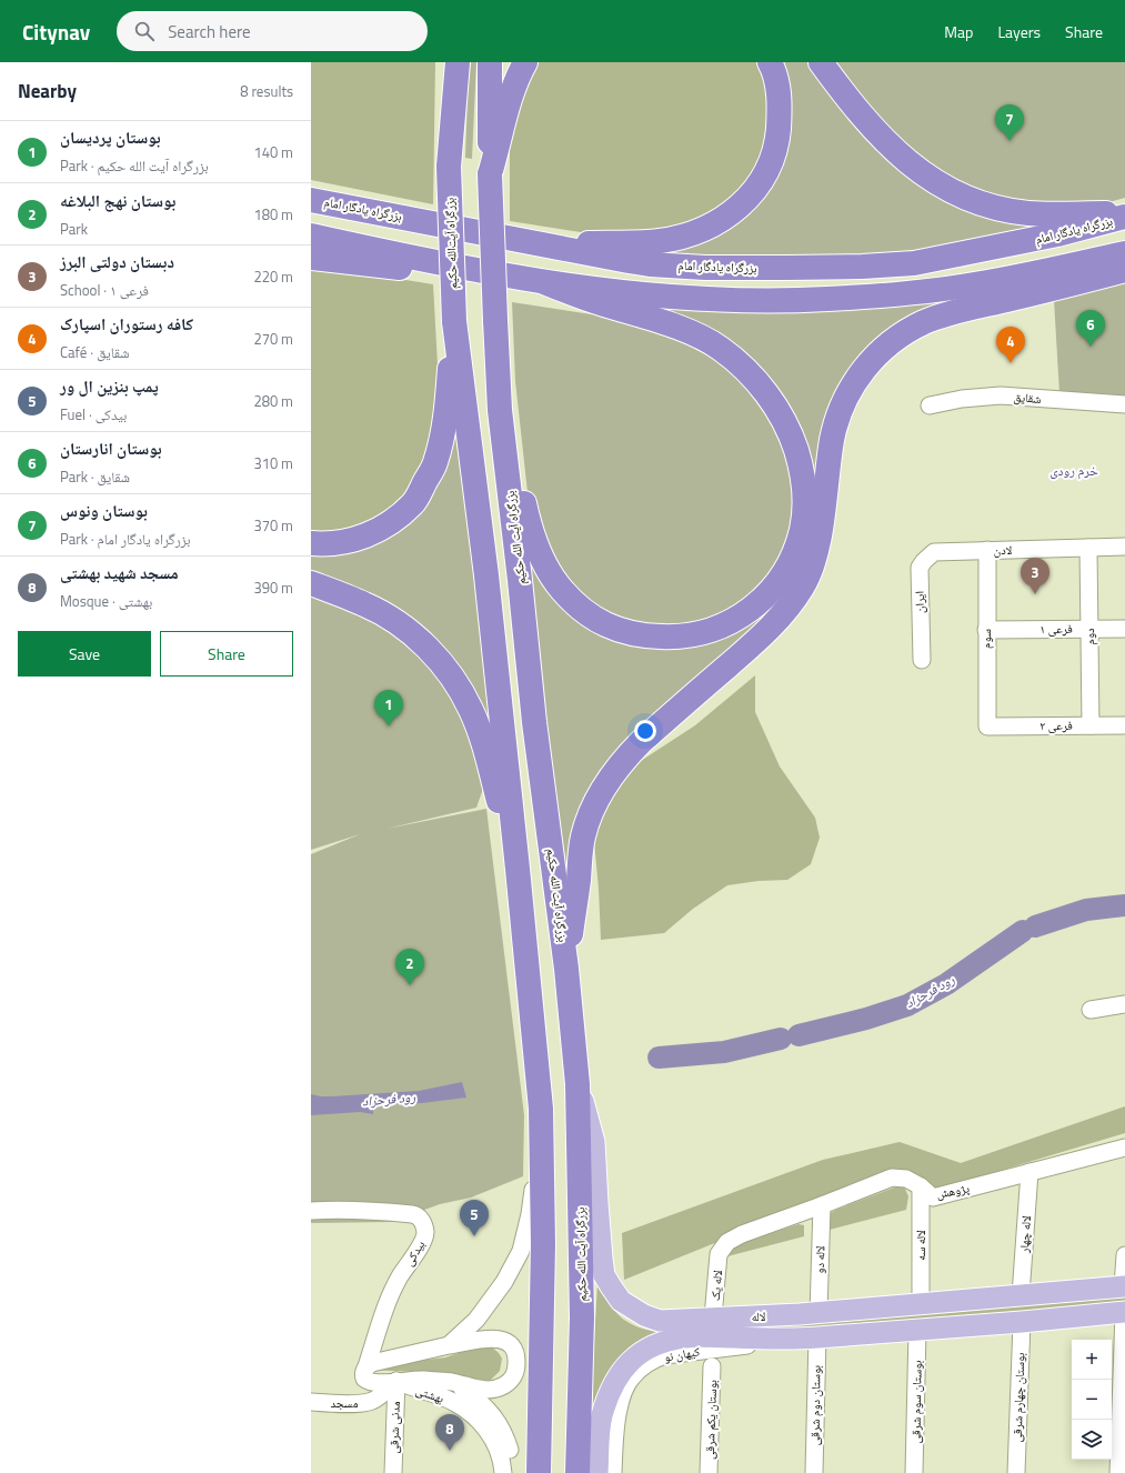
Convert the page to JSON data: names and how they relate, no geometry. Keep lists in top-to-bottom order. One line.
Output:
{"streets":{"highway":["بزرگراه یادگار امام","بزرگراه آیت‌الله حکیم","بزرگراه آیت الله حکیم"],"main road":["لاله"],"street":["شقایق","لادن","ایران","فرعی ۱","دوم","سوم","فرعی ۲","پژوهش","لاله چهار","لاله سه","بیدکی","لاله دو","لاله یک","کیهان نو","بهشتی","بوستان چهارم شرقی","بوستان سوم شرقی","مسجد","بوستان دوم شرقی","بوستان یکم شرقی","مدنی شرقی"]},"crossings":[["بزرگراه آیت الله حکیم","لاله"],["لادن","ایران"],["لادن","دوم"],["لادن","سوم"],["فرعی ۱","دوم"],["فرعی ۱","سوم"],["دوم","فرعی ۲"],["سوم","فرعی ۲"],["پژوهش","لاله چهار"],["پژوهش","لاله سه"],["پژوهش","لاله دو"],["پژوهش","لاله یک"],["لاله چهار","لاله"],["لاله سه","لاله"],["لاله دو","لاله"],["لاله یک","لاله"],["لاله","کیهان نو"],["لاله","بوستان چهارم شرقی"],["لاله","بوستان سوم شرقی"],["لاله","بوستان دوم شرقی"],["بهشتی","مسجد"],["بهشتی","مدنی شرقی"],["مسجد","مدنی شرقی"]],"districts":["خرم رودی"],"water":["رود فرحزاد"],"page":{"header":"Citynav","search":"Search here","nav":["Map","Layers","Share"],"heading":["Nearby","8 results"],"pins":["7","6","4","3","1","2","5","8"],"list":[{"mark":"1","name":"بوستان پردیسان","note":"Park · بزرگراه آیت الله حکیم","value":"140 m"},{"mark":"2","name":"بوستان نهج البلاغه","note":"Park","value":"180 m"},{"mark":"3","name":"دبستان دولتی البرز","note":"School · فرعی ۱","value":"220 m"},{"mark":"4","name":"کافه رستوران اسپارک","note":"Café · شقایق","value":"270 m"},{"mark":"5","name":"پمپ بنزین ال ور","note":"Fuel · بیدکی","value":"280 m"},{"mark":"6","name":"بوستان انارستان","note":"Park · شقایق","value":"310 m"},{"mark":"7","name":"بوستان ونوس","note":"Park · بزرگراه یادگار امام","value":"370 m"},{"mark":"8","name":"مسجد شهید بهشتی","note":"Mosque · بهشتی","value":"390 m"}],"buttons":["Save","Share"],"map_buttons":["+","−"]}}
